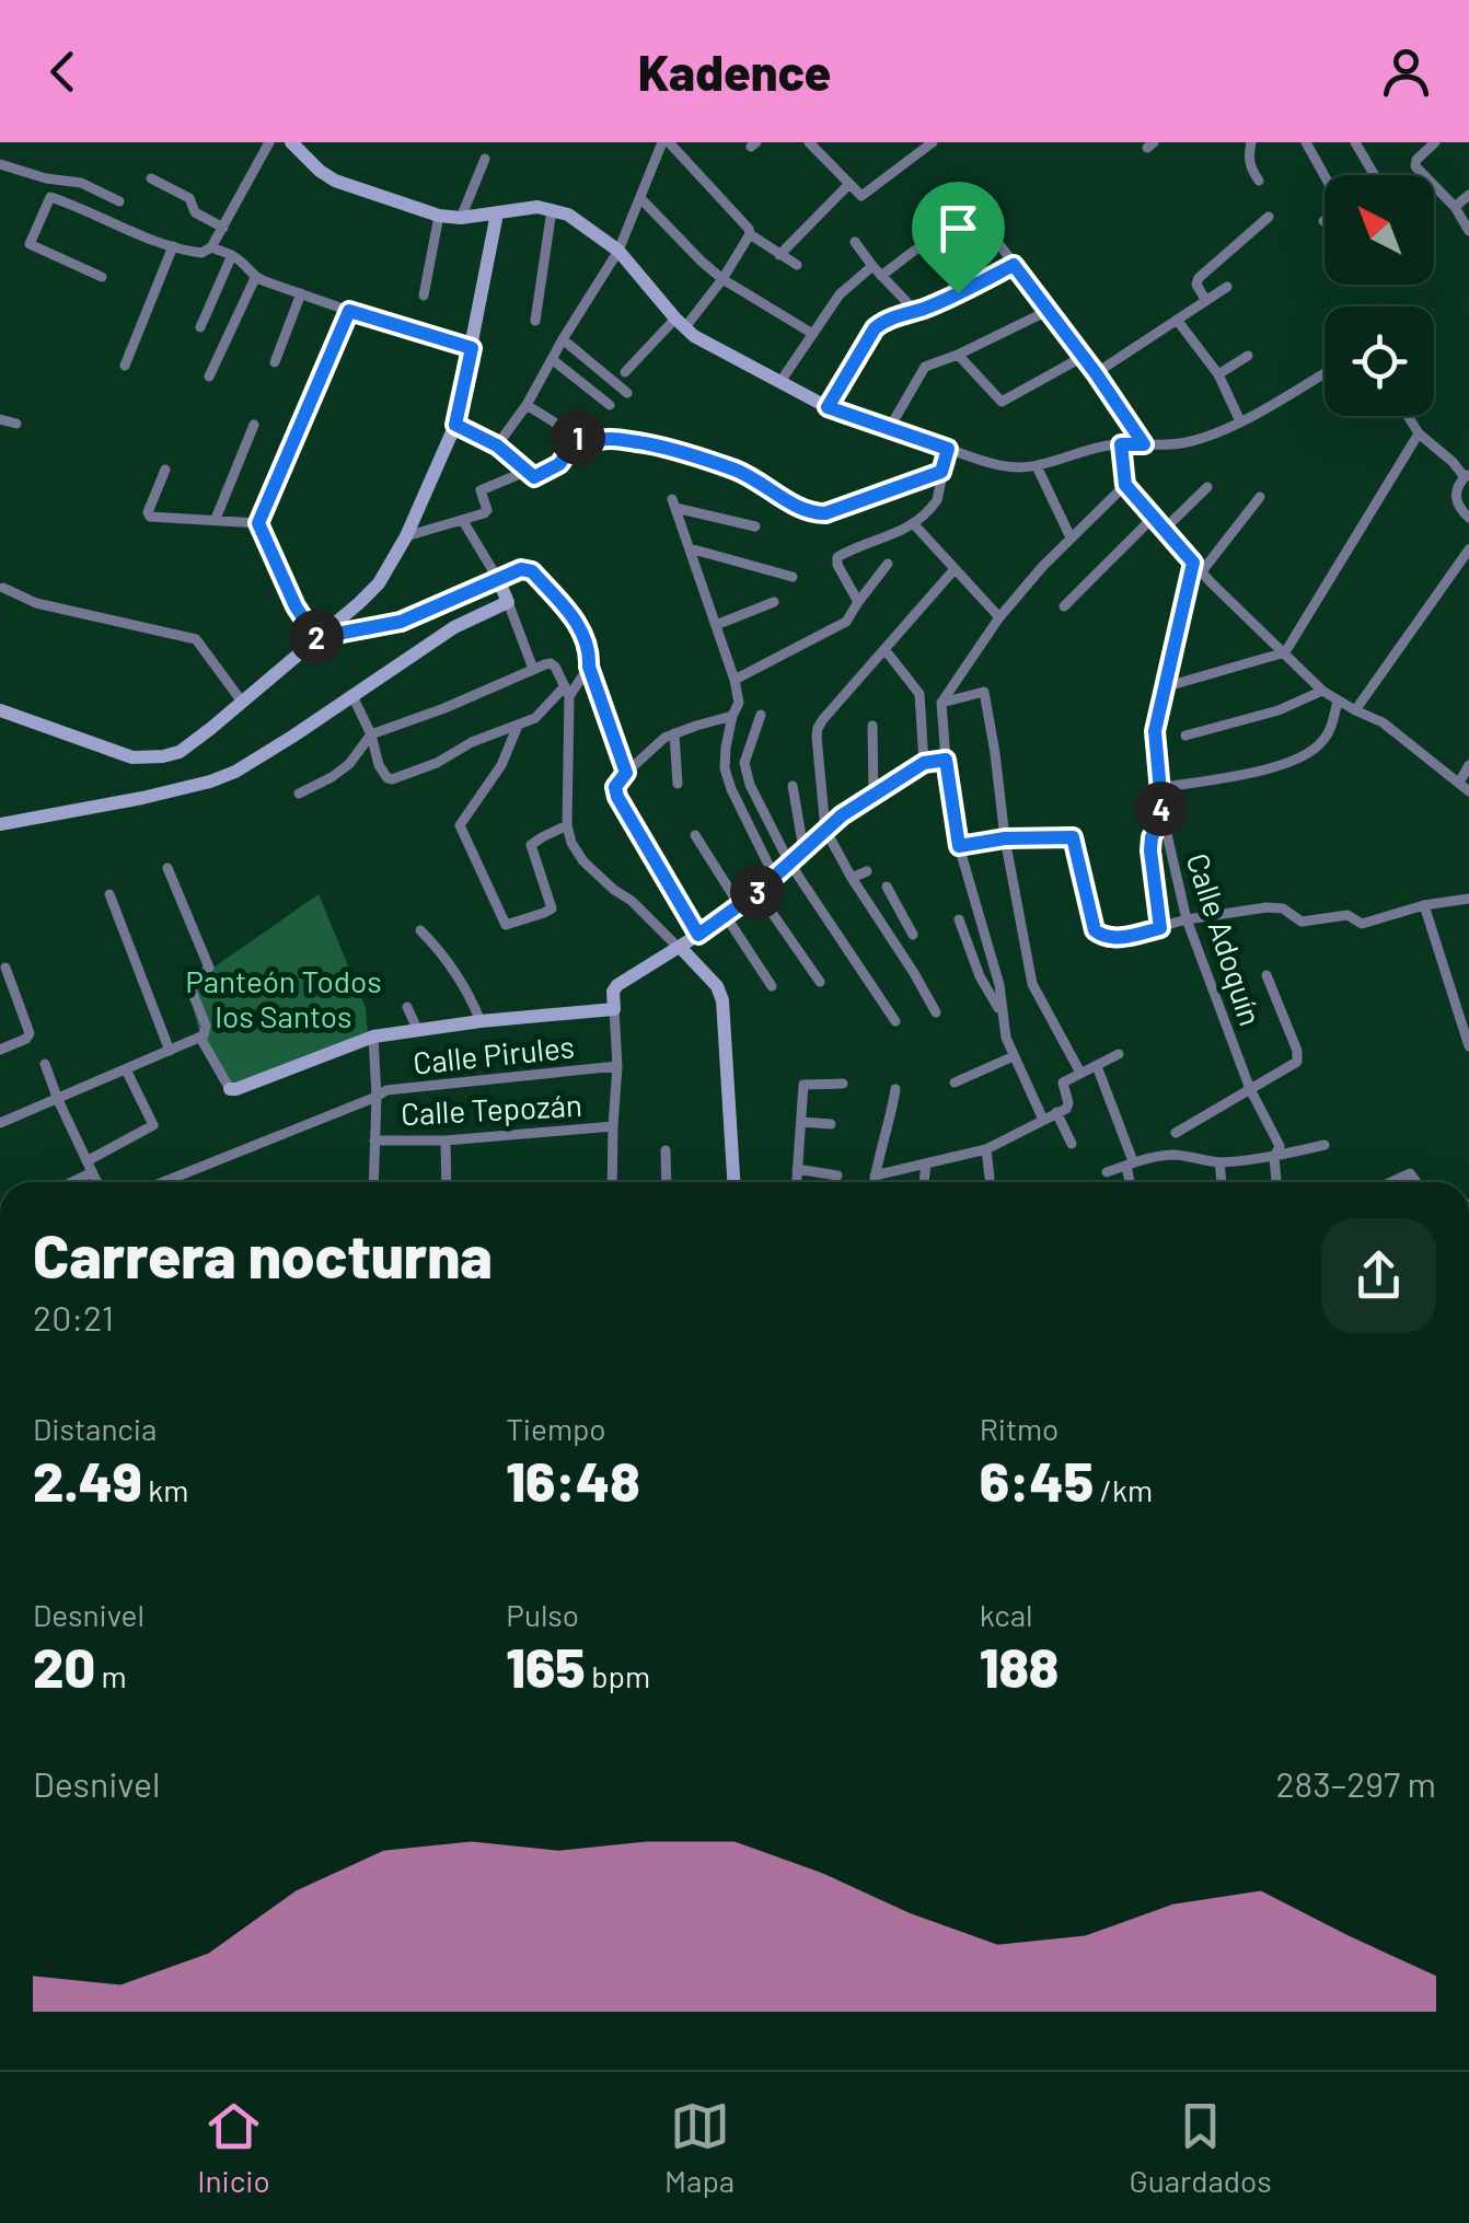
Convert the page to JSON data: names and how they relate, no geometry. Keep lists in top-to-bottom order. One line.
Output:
{"streets":{"street":["Calle Adoquín","Calle Pirules","Calle Tepozán"]},"parks":["Panteón Todos los Santos"],"north":"top left","page":{"header":"Kadence","pins":["1","2","4","3"],"heading":["Carrera nocturna","20:21"],"stats":[["Distancia","2.49 km"],["Tiempo","16:48"],["Ritmo","6:45 /km"],["Desnivel","20 m"],["Pulso","165 bpm"],["kcal","188"]],"chart":["Desnivel","283–297 m"],"tabs":["Inicio","Mapa","Guardados"]}}
